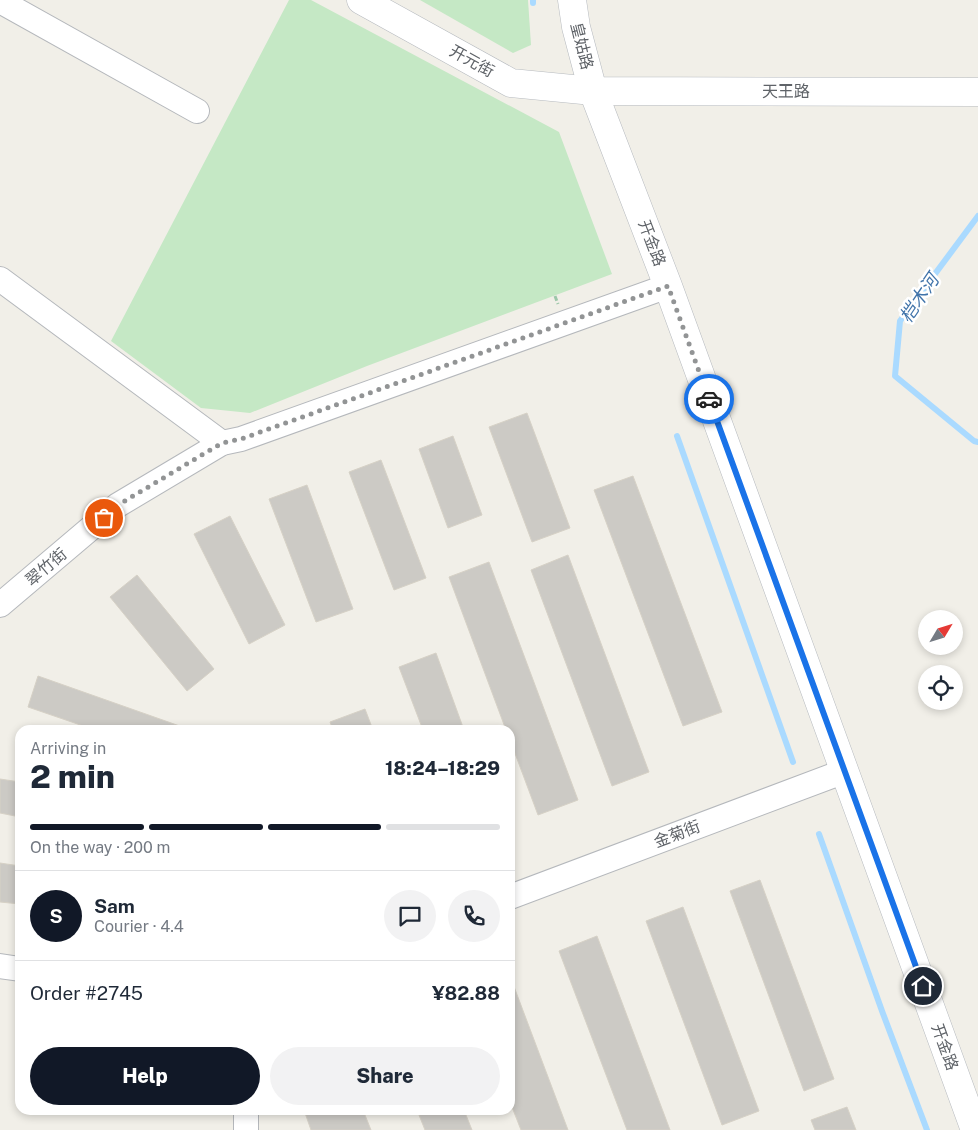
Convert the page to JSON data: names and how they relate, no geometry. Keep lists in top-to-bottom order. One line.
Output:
{"streets":{"street":["皇姑路","开元街","天王路","开金路","翠竹街","金菊街"]},"crossings":[["皇姑路","开元街"],["皇姑路","天王路"],["皇姑路","开金路"],["开元街","天王路"],["开元街","开金路"],["天王路","开金路"],["开金路","翠竹街"],["开金路","金菊街"]],"water":["桤木河"],"north":"top right","page":{"heading":["2 min","Arriving in","18:24–18:29"],"panel":["Sam","Courier · 4.4","Order #2745","¥82.88"],"bar":"On the way · 200 m","round":"S","buttons":["Help","Share"]}}
